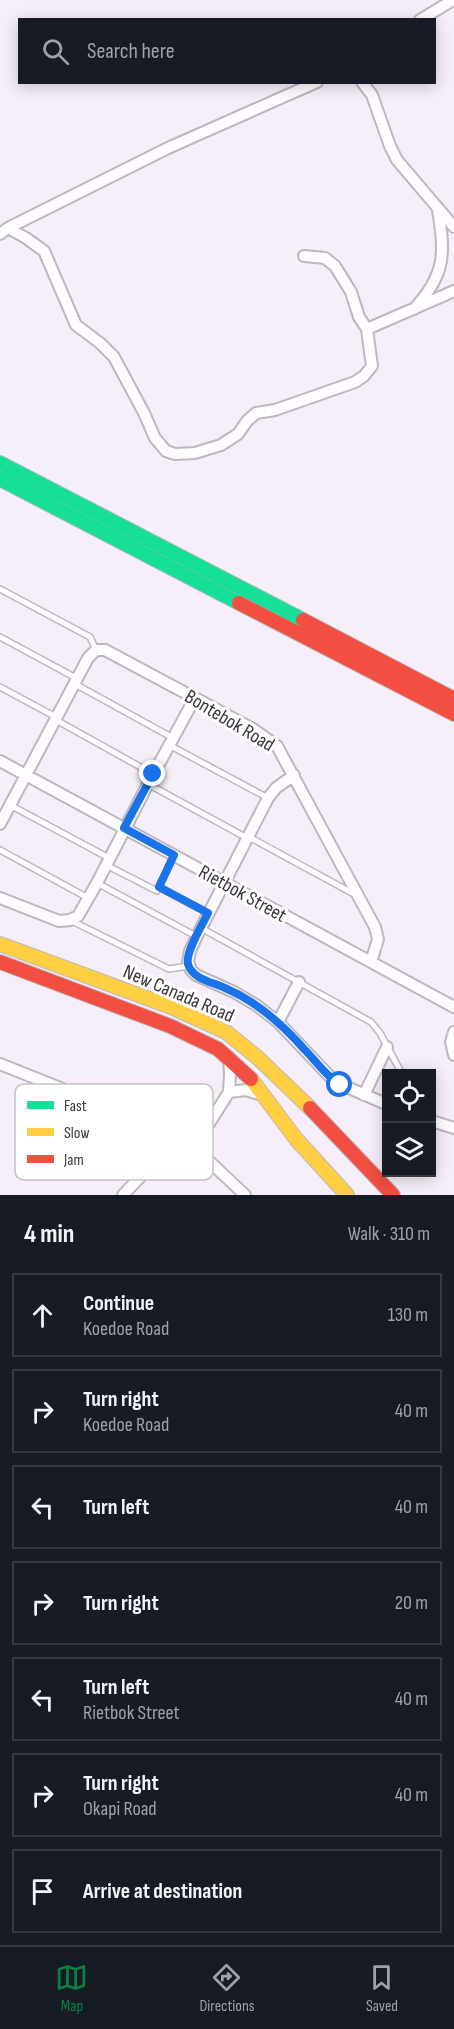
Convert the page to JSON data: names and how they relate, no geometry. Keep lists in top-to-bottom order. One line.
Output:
{"streets":{"main road":["New Canada Road"],"street":["Bontebok Road","Rietbok Street"]},"crossings":[["Bontebok Road","Rietbok Street"]],"legend":["Fast","Slow","Jam"],"page":{"search":"Search here","heading":["4 min","Walk · 310 m"],"list":[["Continue","Koedoe Road","130 m"],["Turn right","Koedoe Road","40 m"],["Turn left","40 m"],["Turn right","20 m"],["Turn left","Rietbok Street","40 m"],["Turn right","Okapi Road","40 m"],"Arrive at destination"],"nav":["Map","Directions","Saved"]}}
